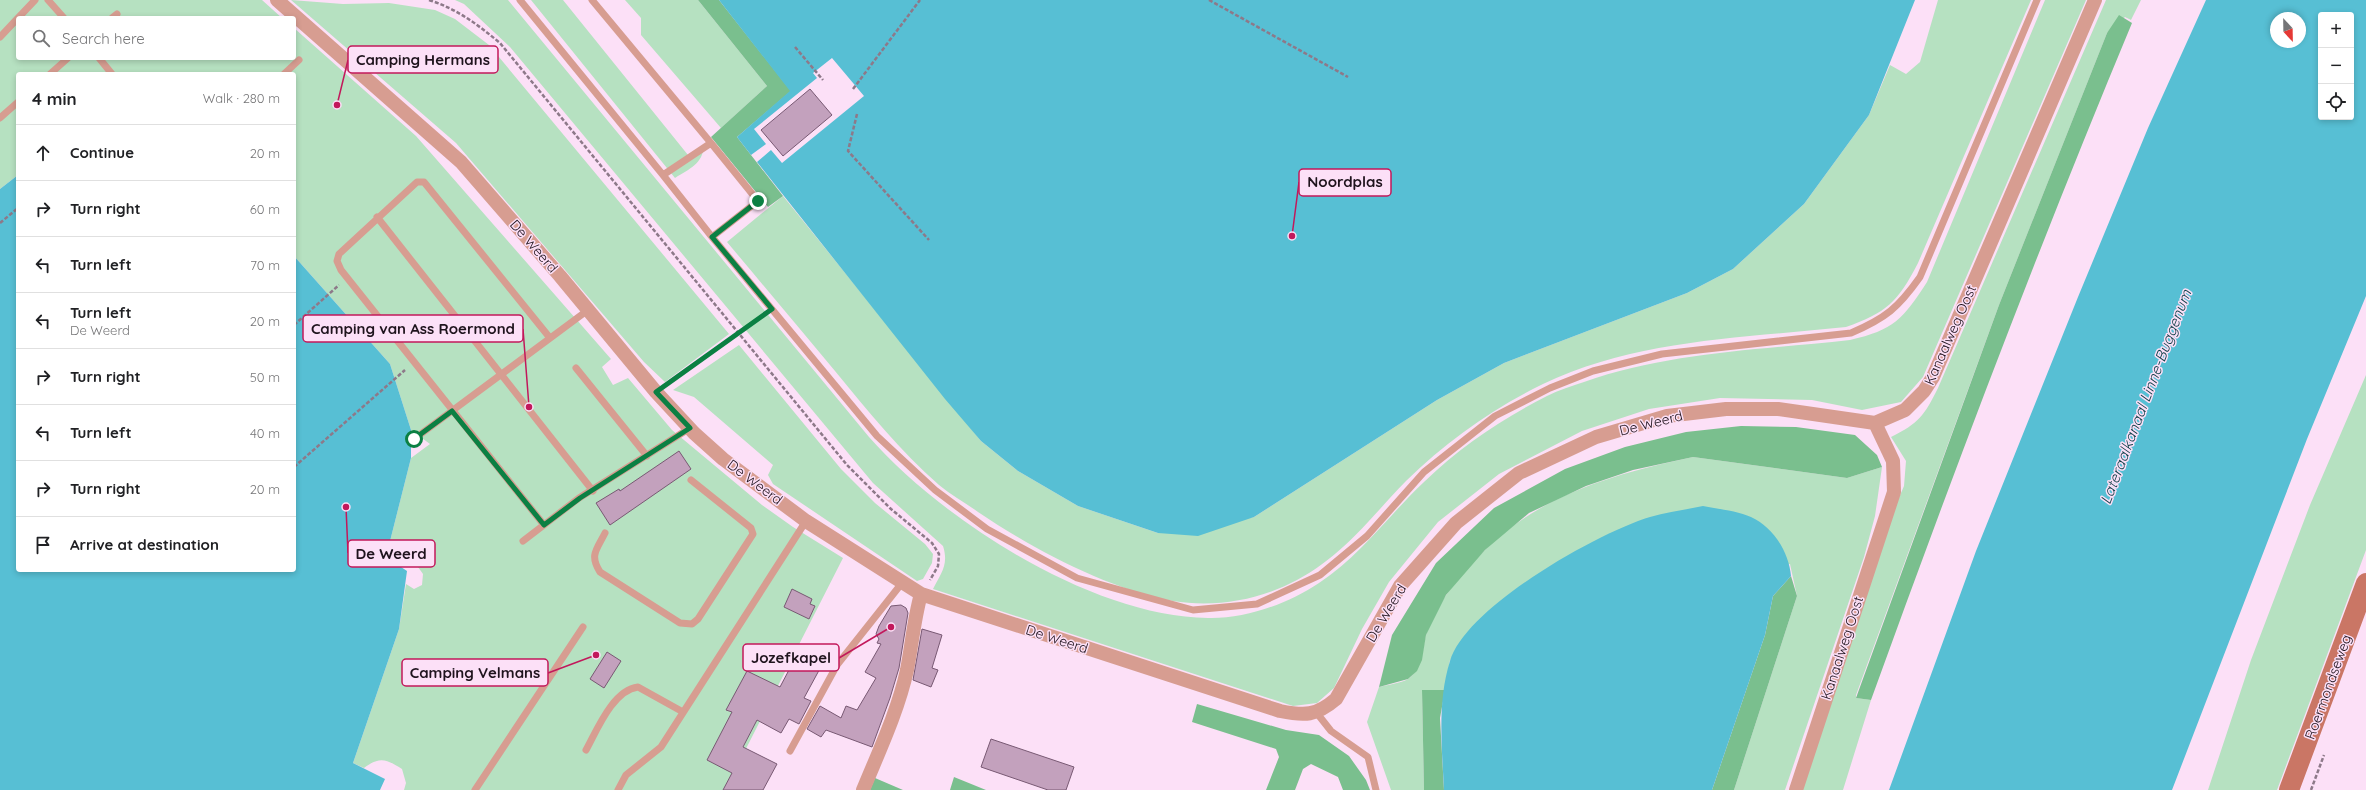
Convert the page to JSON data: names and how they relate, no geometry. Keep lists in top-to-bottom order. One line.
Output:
{"streets":{"main road":["Roermondseweg"],"street":["De Weerd","Kanaalweg Oost"]},"crossings":[["De Weerd","Kanaalweg Oost"]],"water":["Lateraalkanaal Linne-Buggenum"],"places":["Camping Hermans","Noordplas","Camping van Ass Roermond","De Weerd","Jozefkapel","Camping Velmans"],"north":"bottom","page":{"map_buttons":["+","−"],"search":"Search here","heading":["4 min","Walk · 280 m"],"list":[["Continue","20 m"],["Turn right","60 m"],["Turn left","70 m"],["Turn left","De Weerd","20 m"],["Turn right","50 m"],["Turn left","40 m"],["Turn right","20 m"],"Arrive at destination"]}}
